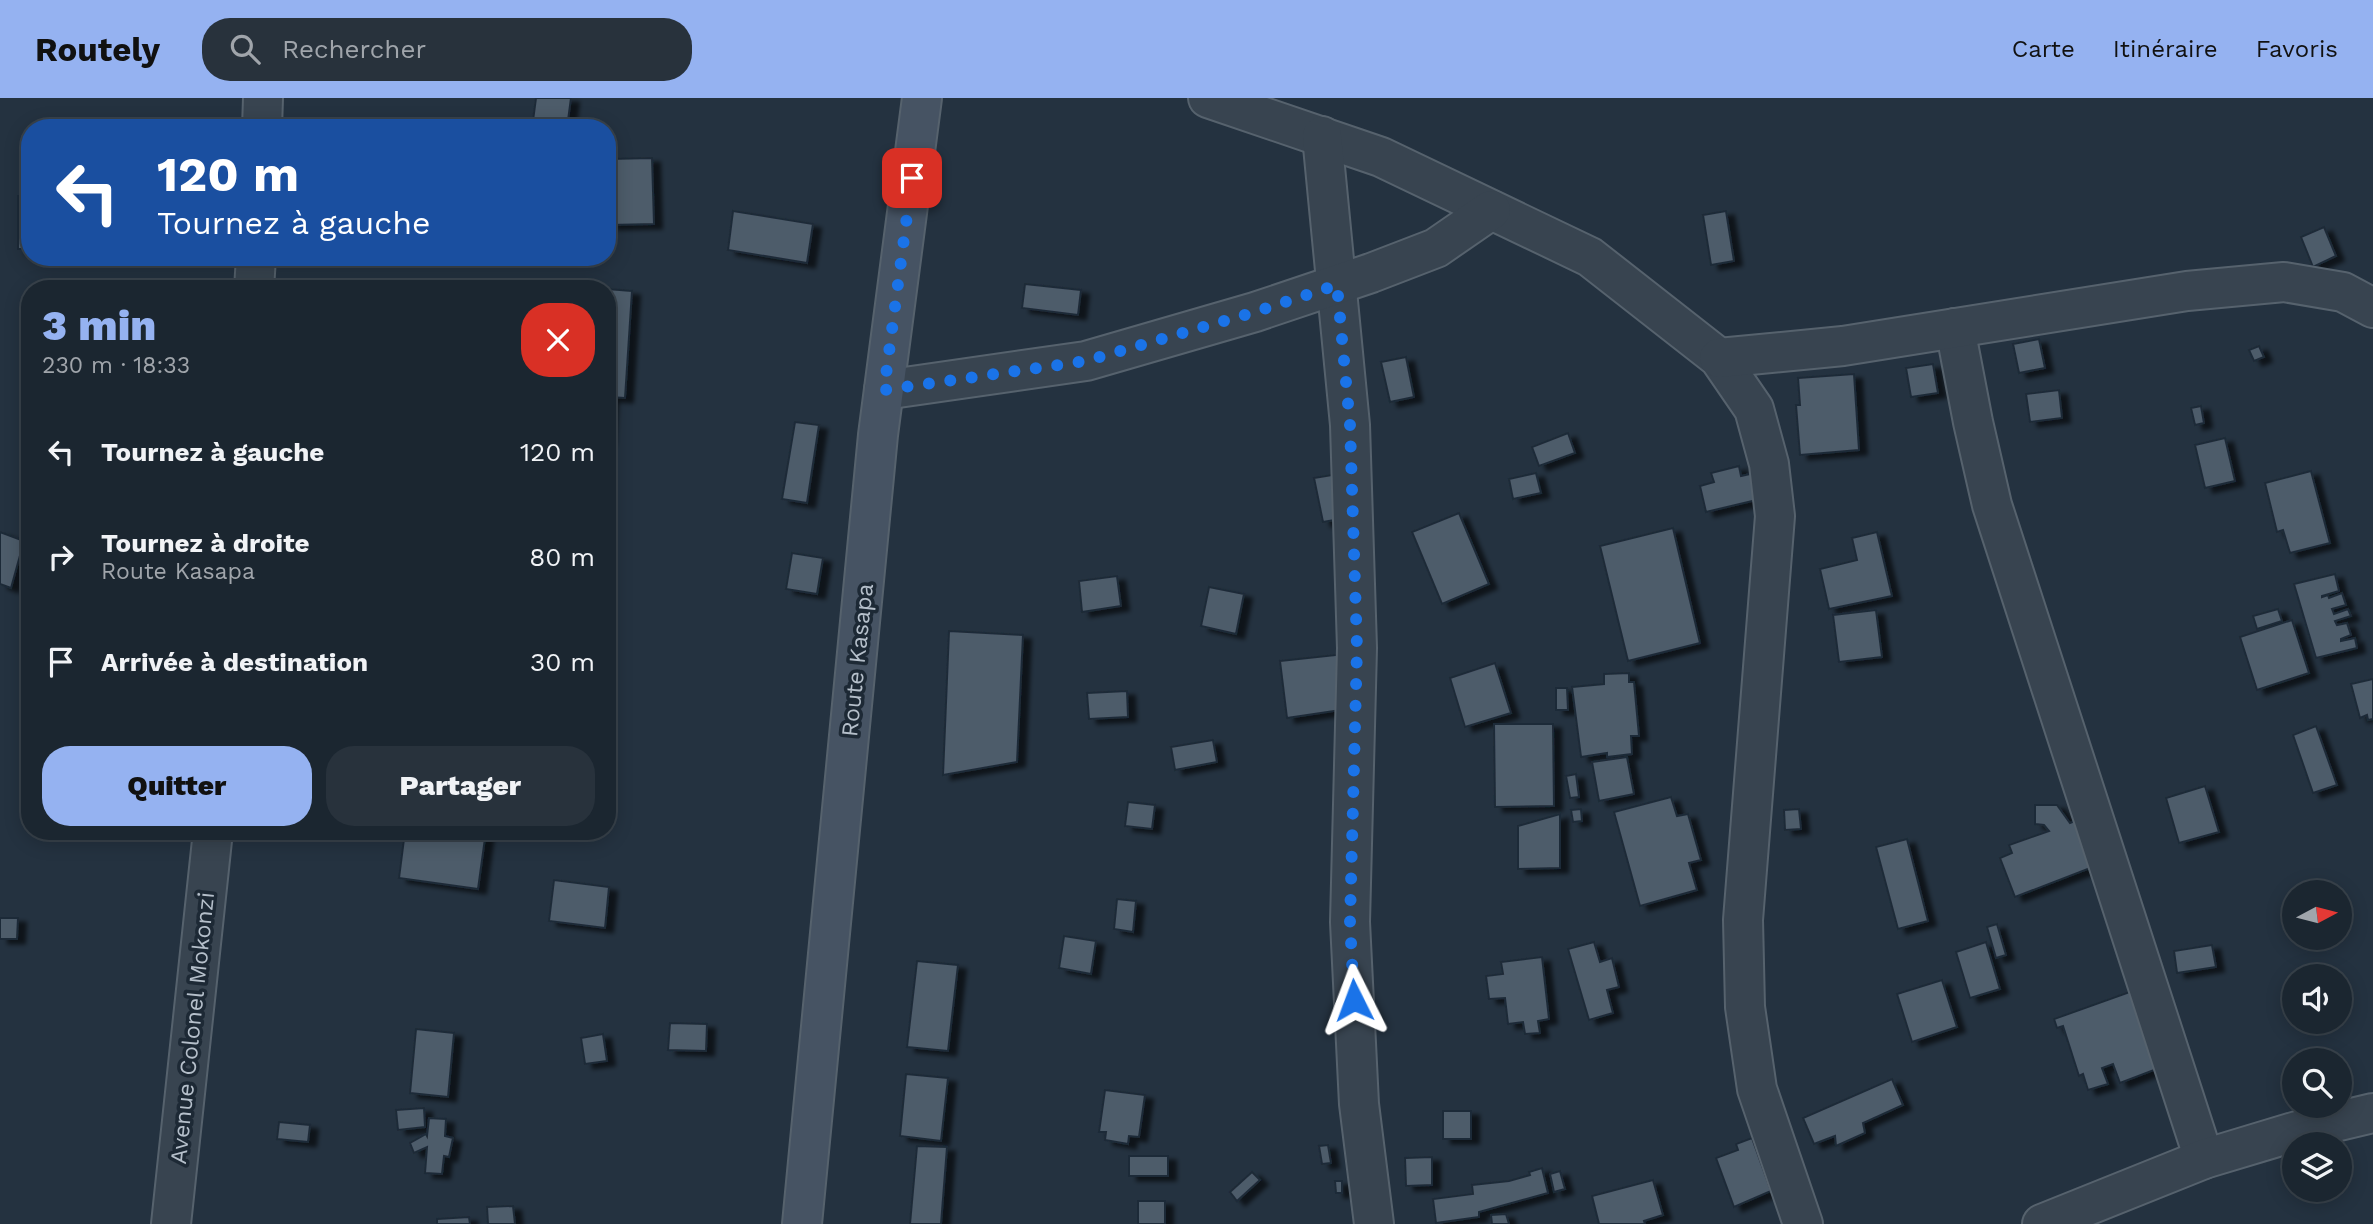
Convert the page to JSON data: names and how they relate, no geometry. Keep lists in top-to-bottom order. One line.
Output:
{"streets":{"main road":["Route Kasapa"],"street":["Avenue Colonel Mokonzi"]},"north":"right","page":{"header":"Routely","search":"Rechercher","nav":["Carte","Itinéraire","Favoris"],"turn":["120 m","Tournez à gauche"],"heading":["3 min","230 m · 18:33"],"list":[{"name":"Tournez à gauche","value":"120 m"},{"name":"Tournez à droite","note":"Route Kasapa","value":"80 m"},{"name":"Arrivée à destination","value":"30 m"}],"buttons":["Quitter","Partager"]}}
